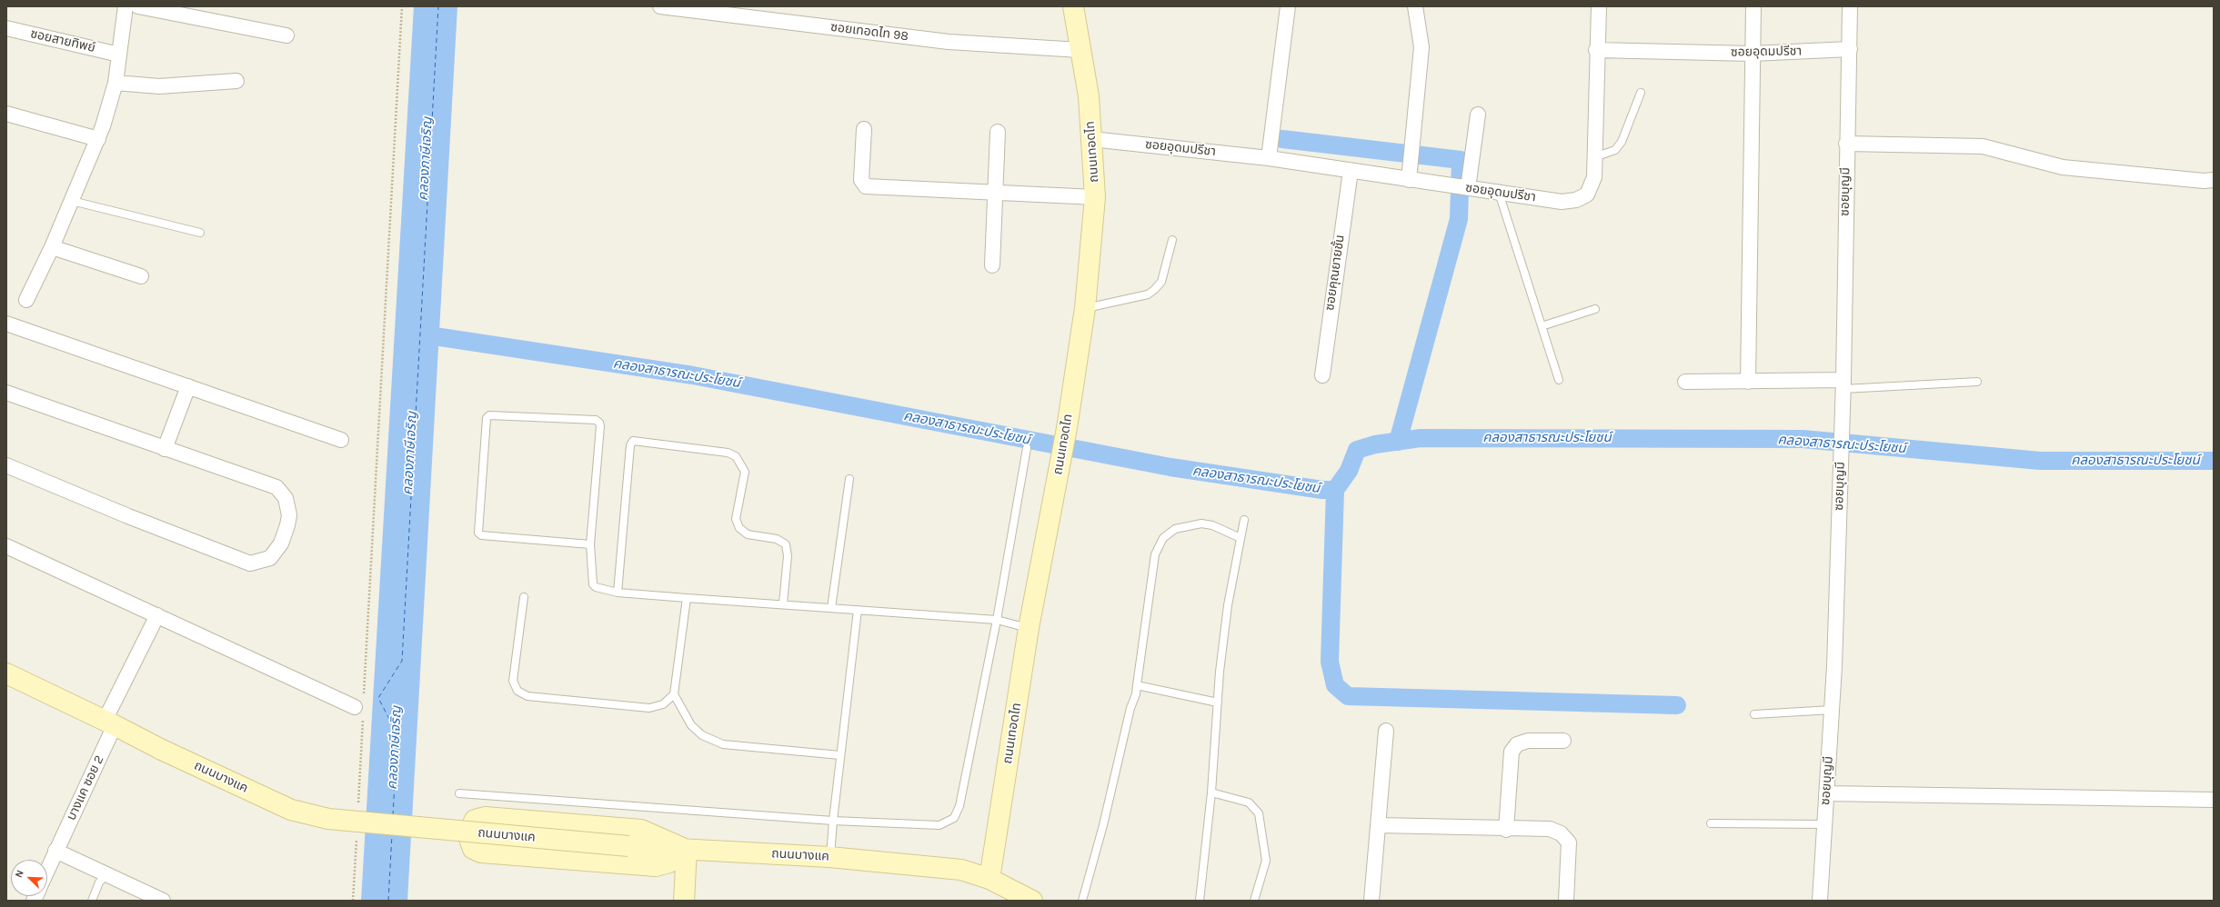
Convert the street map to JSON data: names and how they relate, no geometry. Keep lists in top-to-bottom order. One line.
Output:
{"streets":{"main road":["ถนนเทอดไท","ถนนบางแค"],"street":["ซอยเทอดไท 98","ซอยสายทิพย์","ซอยอุดมปรีชา","ซอยบุญมี","ซอยคุณยายชั้น","บางแค ซอย 2"]},"crossings":[["ซอยเทอดไท 98","ถนนเทอดไท"],["ซอยอุดมปรีชา","ถนนเทอดไท"],["ซอยอุดมปรีชา","ซอยบุญมี"],["ซอยอุดมปรีชา","ซอยคุณยายชั้น"],["ถนนเทอดไท","ถนนบางแค"],["ถนนบางแค","บางแค ซอย 2"]],"water":["คลองภาษีเจริญ","คลองสาธารณะประโยชน์"],"north":"top left"}
